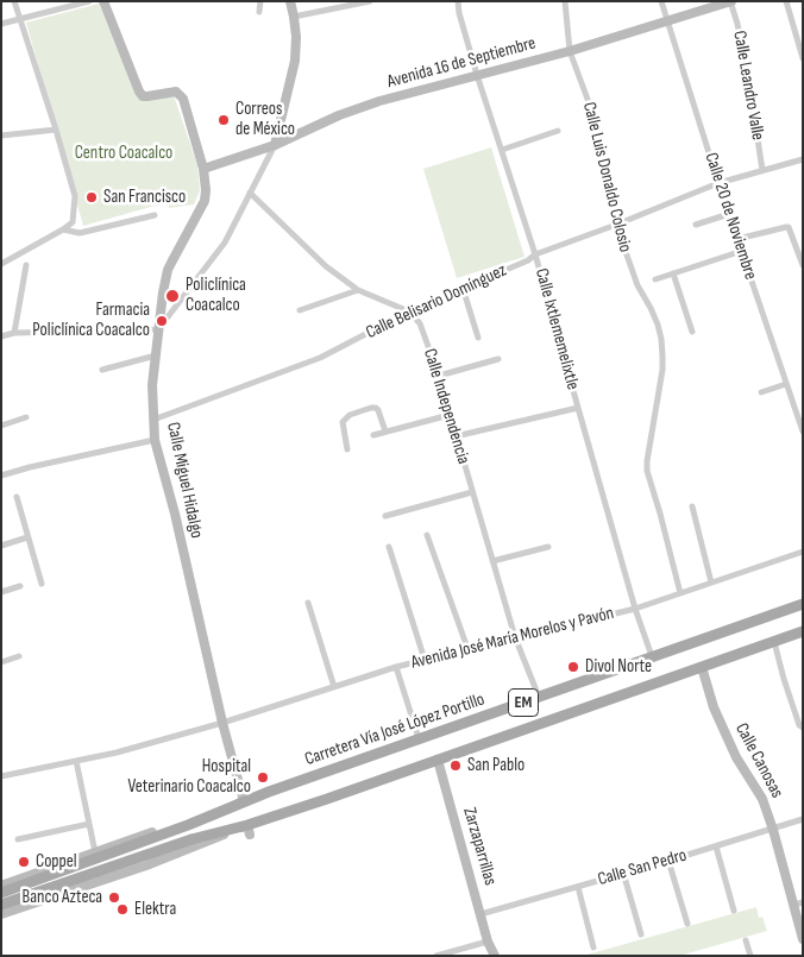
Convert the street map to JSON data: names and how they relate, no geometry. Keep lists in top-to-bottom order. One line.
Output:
{"streets":{"main road":["EM","Carretera Vía José López Portillo"],"street":["Avenida 16 de Septiembre","Calle Leandro Valle","Calle Luis Donaldo Colosio","Calle 20 de Noviembre","Calle Belisario Domínguez","Calle Ixtlememelixtle","Calle Independencia","Calle Miguel Hidalgo","Avenida José María Morelos y Pavón","Calle Canosas","Zarzaparrillas","Calle San Pedro"]},"crossings":[["Avenida 16 de Septiembre","Calle Leandro Valle"],["Avenida 16 de Septiembre","Calle Luis Donaldo Colosio"],["Avenida 16 de Septiembre","Calle 20 de Noviembre"],["Avenida 16 de Septiembre","Calle Ixtlememelixtle"],["Avenida 16 de Septiembre","Calle Miguel Hidalgo"],["Calle Leandro Valle","Calle Belisario Domínguez"],["Calle Luis Donaldo Colosio","Calle Belisario Domínguez"],["Calle Luis Donaldo Colosio","Avenida José María Morelos y Pavón"],["Calle 20 de Noviembre","Calle Belisario Domínguez"],["Calle Belisario Domínguez","Calle Ixtlememelixtle"],["Calle Belisario Domínguez","Calle Independencia"],["Calle Belisario Domínguez","Calle Miguel Hidalgo"],["Calle Ixtlememelixtle","Avenida José María Morelos y Pavón"],["Calle Ixtlememelixtle","Carretera Vía José López Portillo"],["Calle Independencia","Avenida José María Morelos y Pavón"],["Calle Independencia","Carretera Vía José López Portillo"],["Calle Miguel Hidalgo","Avenida José María Morelos y Pavón"],["Calle Miguel Hidalgo","Carretera Vía José López Portillo"],["EM","Calle Canosas"],["EM","Zarzaparrillas"],["Calle Canosas","Calle San Pedro"],["Zarzaparrillas","Calle San Pedro"]],"parks":["Centro Coacalco"],"places":["Correos de México","San Francisco","Policlínica Coacalco","Farmacia Policlínica Coacalco","Divol Norte","San Pablo","Hospital Veterinario Coacalco","Coppel","Banco Azteca","Elektra"]}
